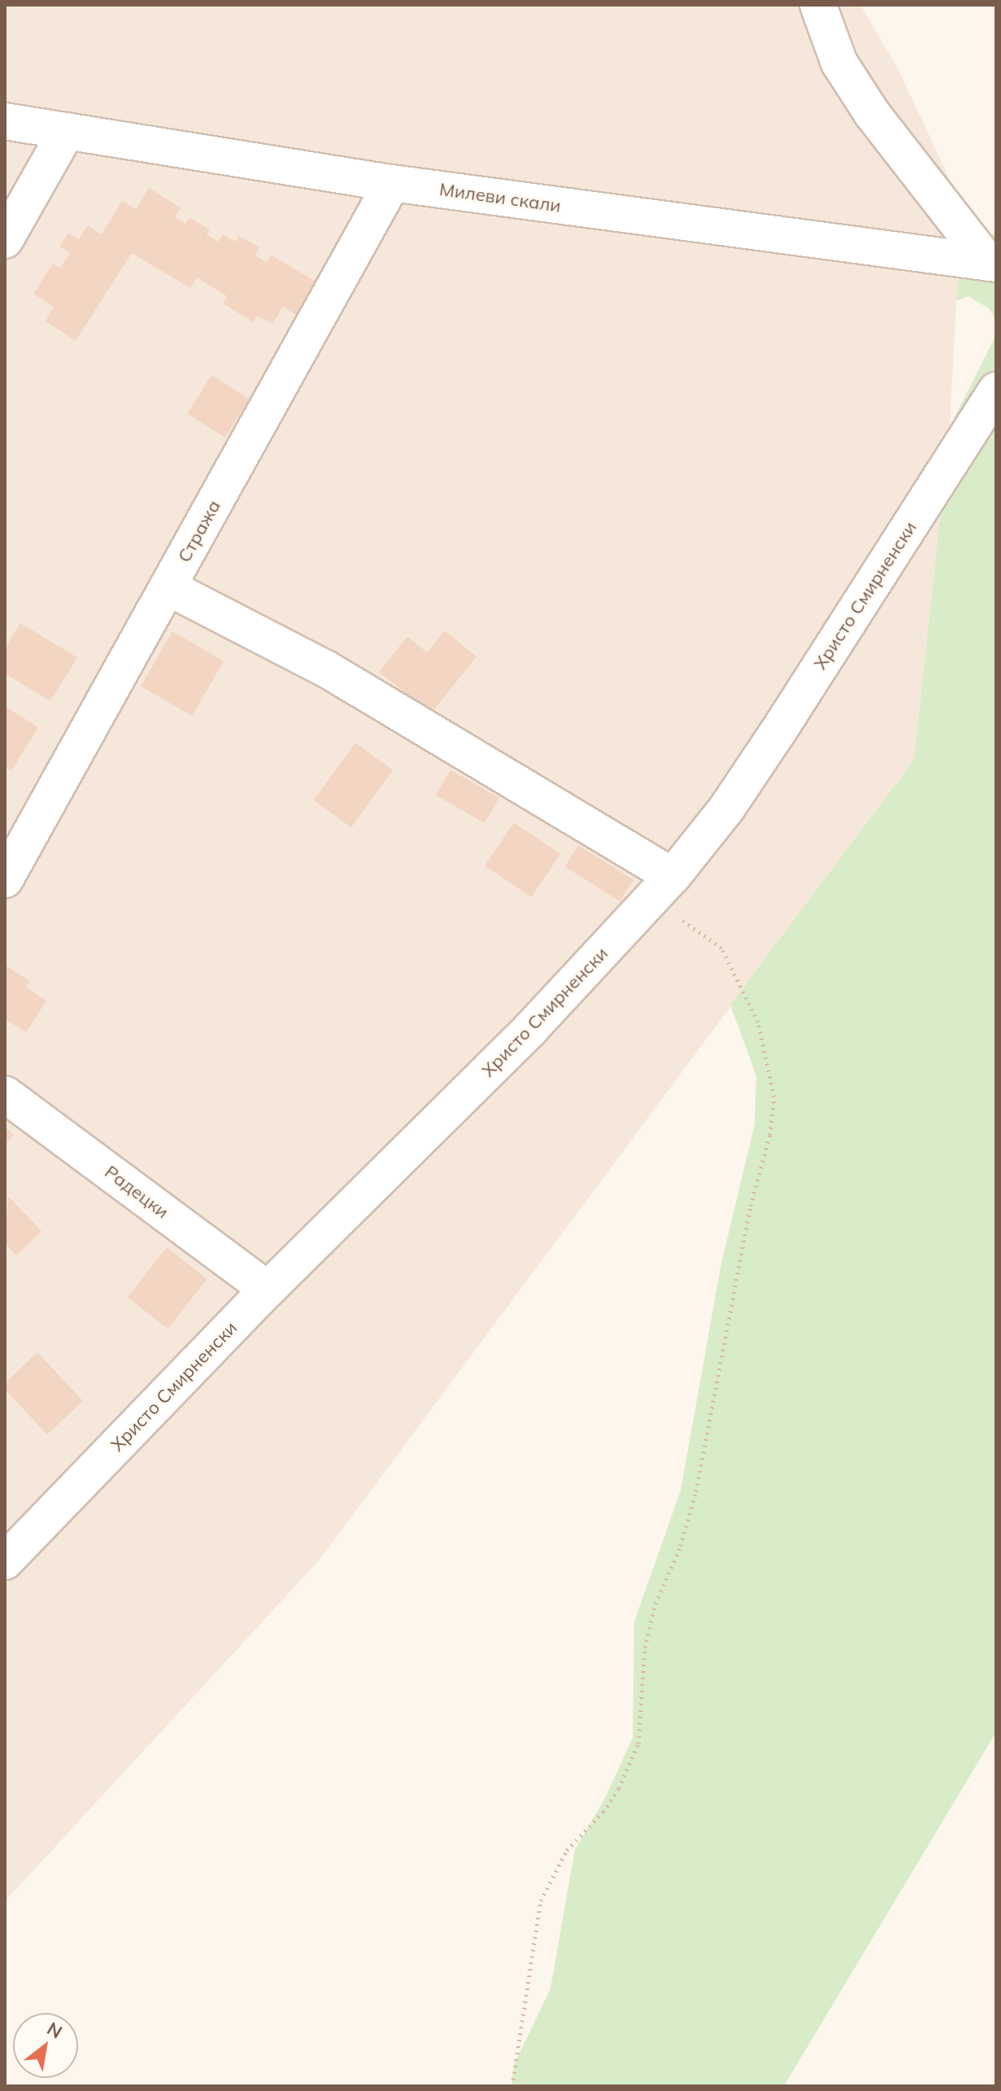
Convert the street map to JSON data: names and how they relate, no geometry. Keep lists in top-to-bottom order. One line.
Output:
{"streets":{"street":["Милеви скали","Стража","Христо Смирненски","Радецки"]},"crossings":[["Милеви скали","Стража"],["Христо Смирненски","Радецки"]],"north":"top right"}
